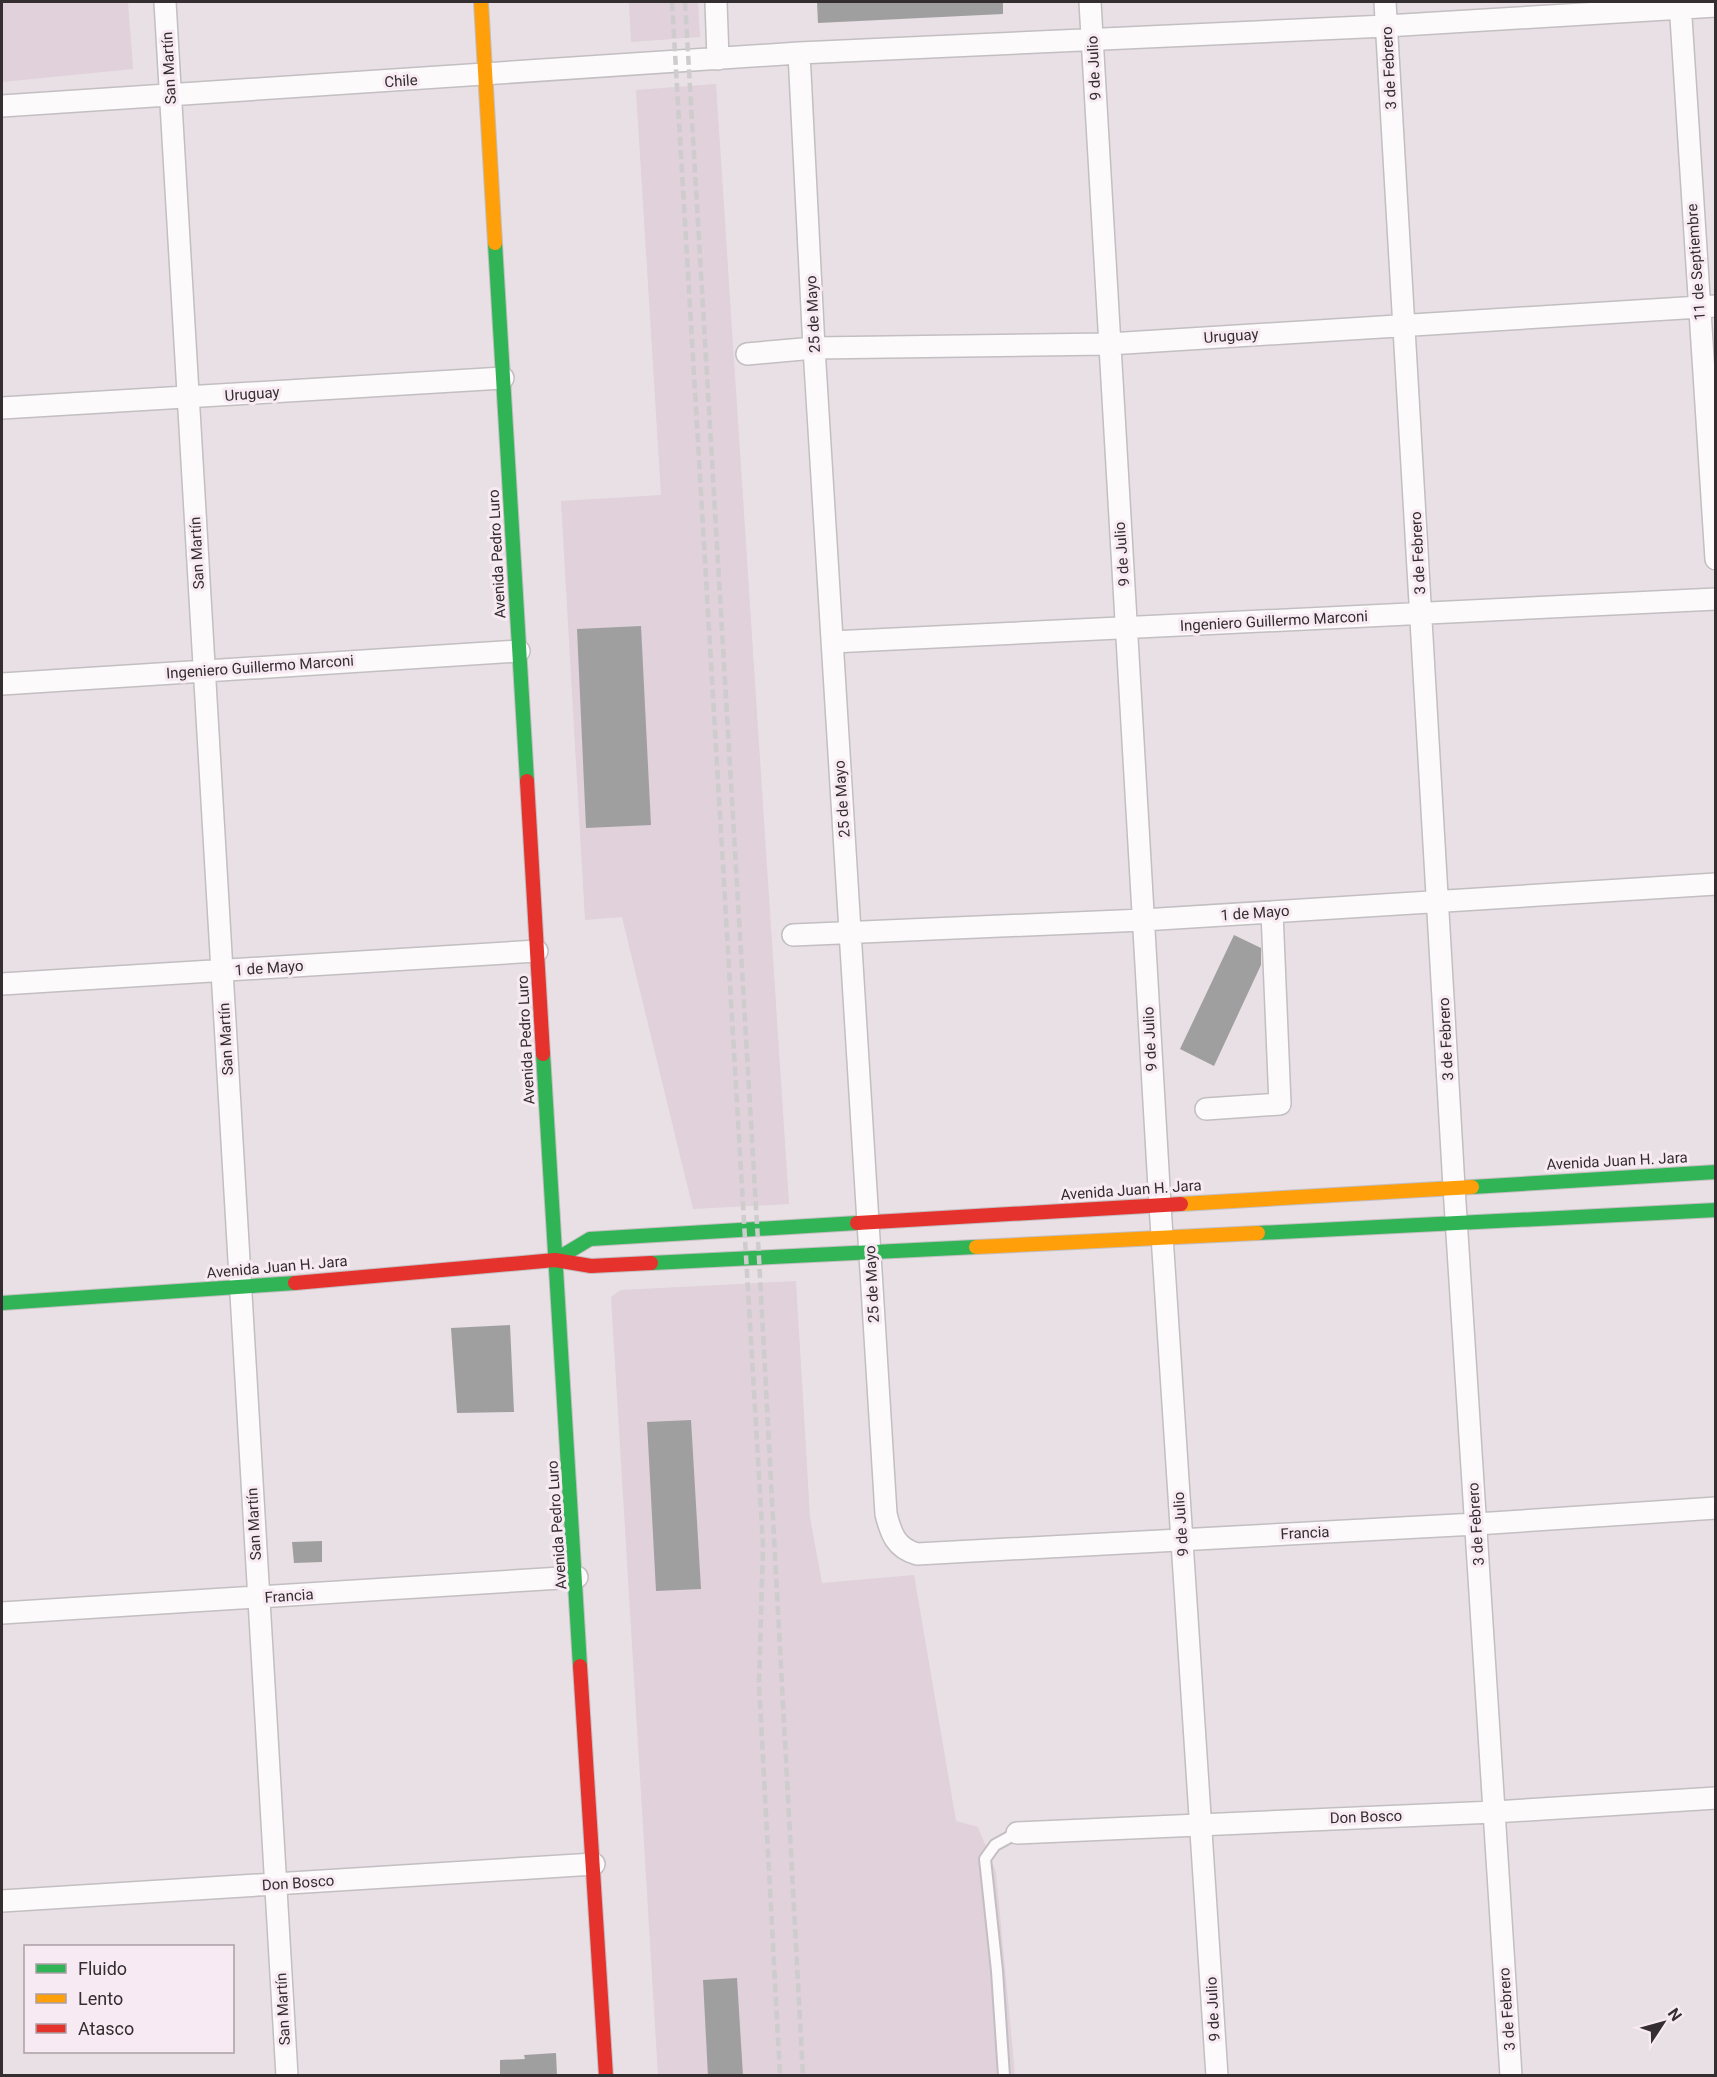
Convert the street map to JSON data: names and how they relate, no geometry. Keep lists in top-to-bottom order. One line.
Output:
{"streets":{"main road":["Avenida Pedro Luro","Avenida Juan H. Jara"],"street":["San Martín","9 de Julio","3 de Febrero","Chile","11 de Septiembre","25 de Mayo","Uruguay","Ingeniero Guillermo Marconi","1 de Mayo","Francia","Don Bosco"]},"crossings":[["San Martín","Chile"],["San Martín","Uruguay"],["San Martín","Ingeniero Guillermo Marconi"],["San Martín","1 de Mayo"],["San Martín","Avenida Juan H. Jara"],["San Martín","Francia"],["San Martín","Don Bosco"],["9 de Julio","Chile"],["9 de Julio","Uruguay"],["9 de Julio","Ingeniero Guillermo Marconi"],["9 de Julio","1 de Mayo"],["9 de Julio","Avenida Juan H. Jara"],["9 de Julio","Francia"],["9 de Julio","Don Bosco"],["3 de Febrero","Chile"],["3 de Febrero","Uruguay"],["3 de Febrero","Ingeniero Guillermo Marconi"],["3 de Febrero","1 de Mayo"],["3 de Febrero","Avenida Juan H. Jara"],["3 de Febrero","Francia"],["3 de Febrero","Don Bosco"],["Chile","11 de Septiembre"],["Chile","25 de Mayo"],["Chile","Avenida Pedro Luro"],["11 de Septiembre","Uruguay"],["25 de Mayo","Uruguay"],["25 de Mayo","Ingeniero Guillermo Marconi"],["25 de Mayo","1 de Mayo"],["25 de Mayo","Avenida Juan H. Jara"],["25 de Mayo","Francia"],["Uruguay","Avenida Pedro Luro"],["Avenida Pedro Luro","Ingeniero Guillermo Marconi"],["Avenida Pedro Luro","1 de Mayo"],["Avenida Pedro Luro","Avenida Juan H. Jara"],["Avenida Pedro Luro","Francia"],["Avenida Pedro Luro","Don Bosco"]],"legend":["Fluido","Lento","Atasco"],"north":"top right"}
